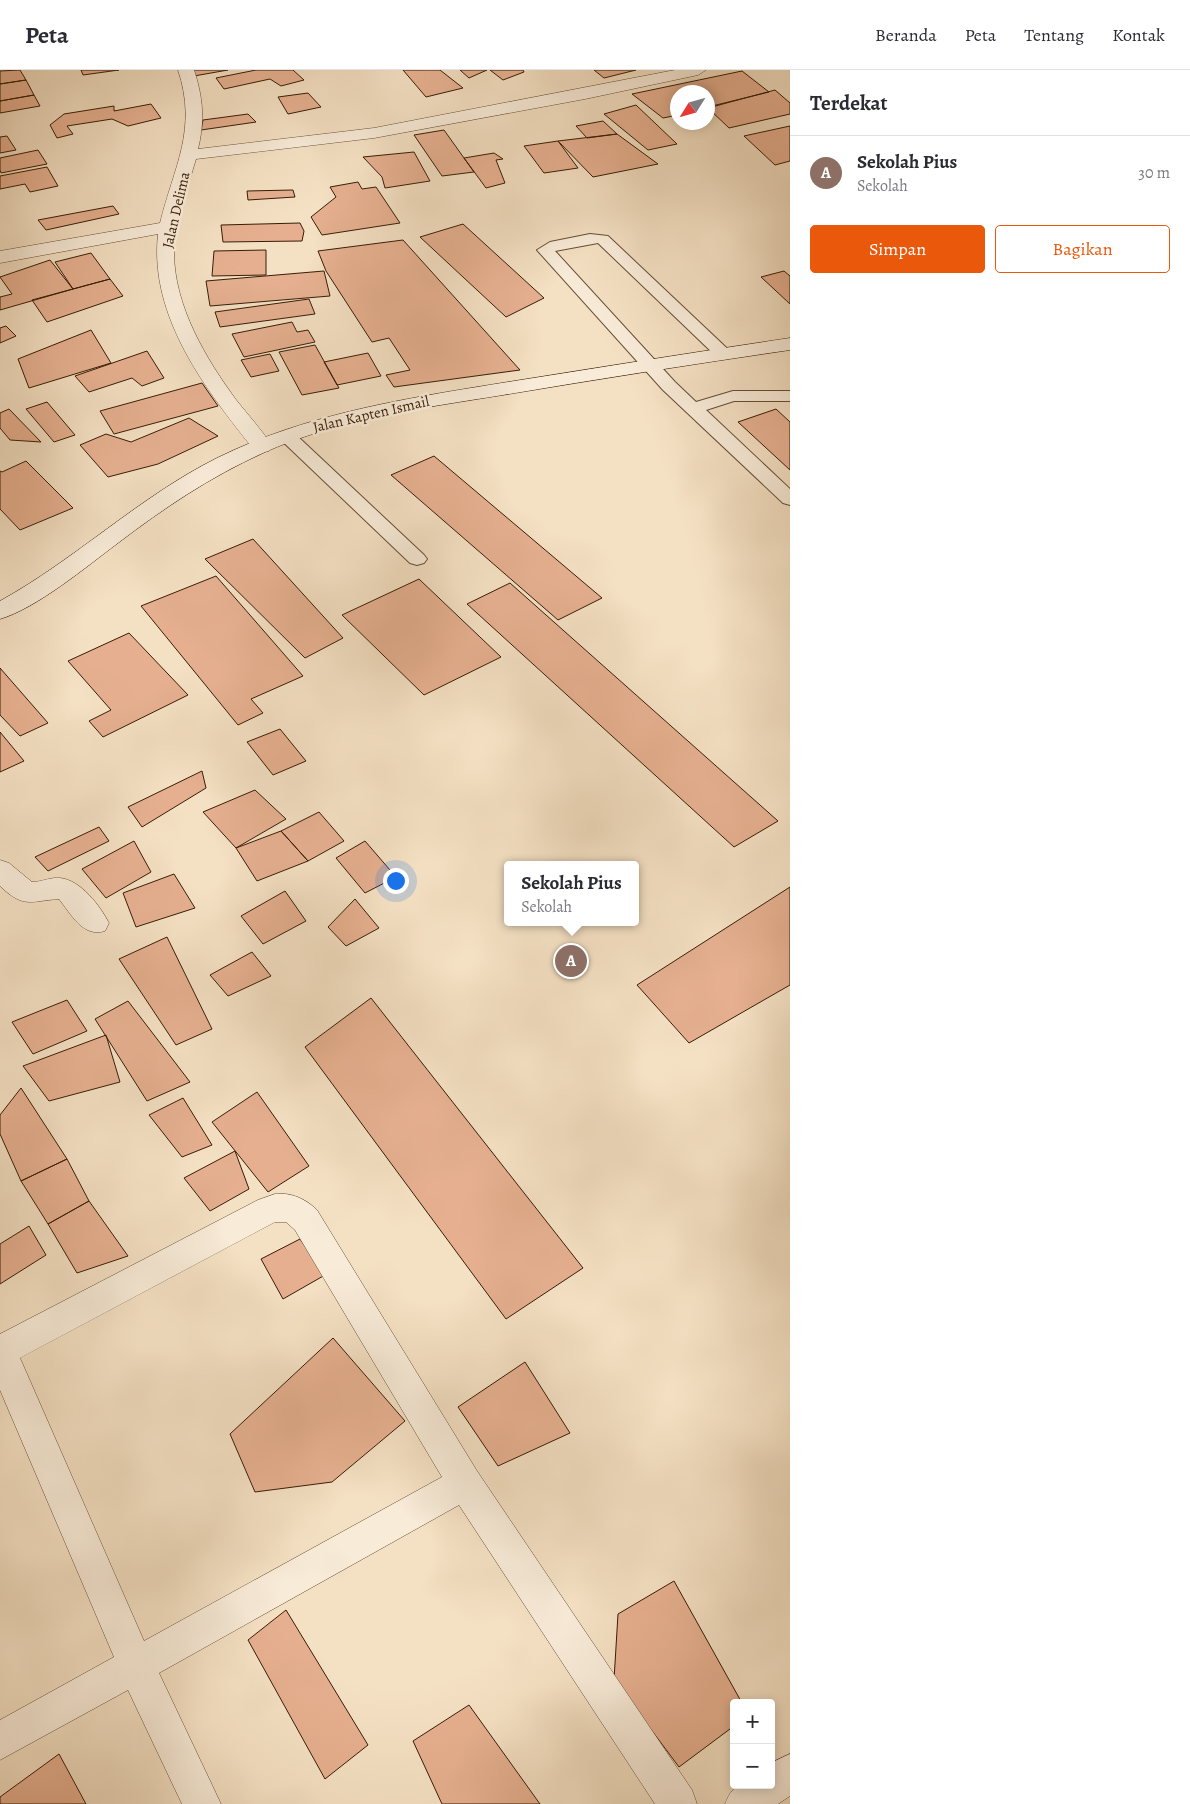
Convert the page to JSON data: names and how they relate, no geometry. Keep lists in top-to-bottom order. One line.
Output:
{"streets":{"street":["Jalan Delima","Jalan Kapten Ismail"]},"crossings":[["Jalan Delima","Jalan Kapten Ismail"]],"north":"bottom left","page":{"header":"Peta","nav":["Beranda","Peta","Tentang","Kontak"],"heading":"Terdekat","list":[{"mark":"A","name":"Sekolah Pius","note":"Sekolah","value":"30 m"}],"buttons":["Simpan","Bagikan"],"popup":["Sekolah Pius","Sekolah"],"pins":"A","map_buttons":["+","−"]}}
